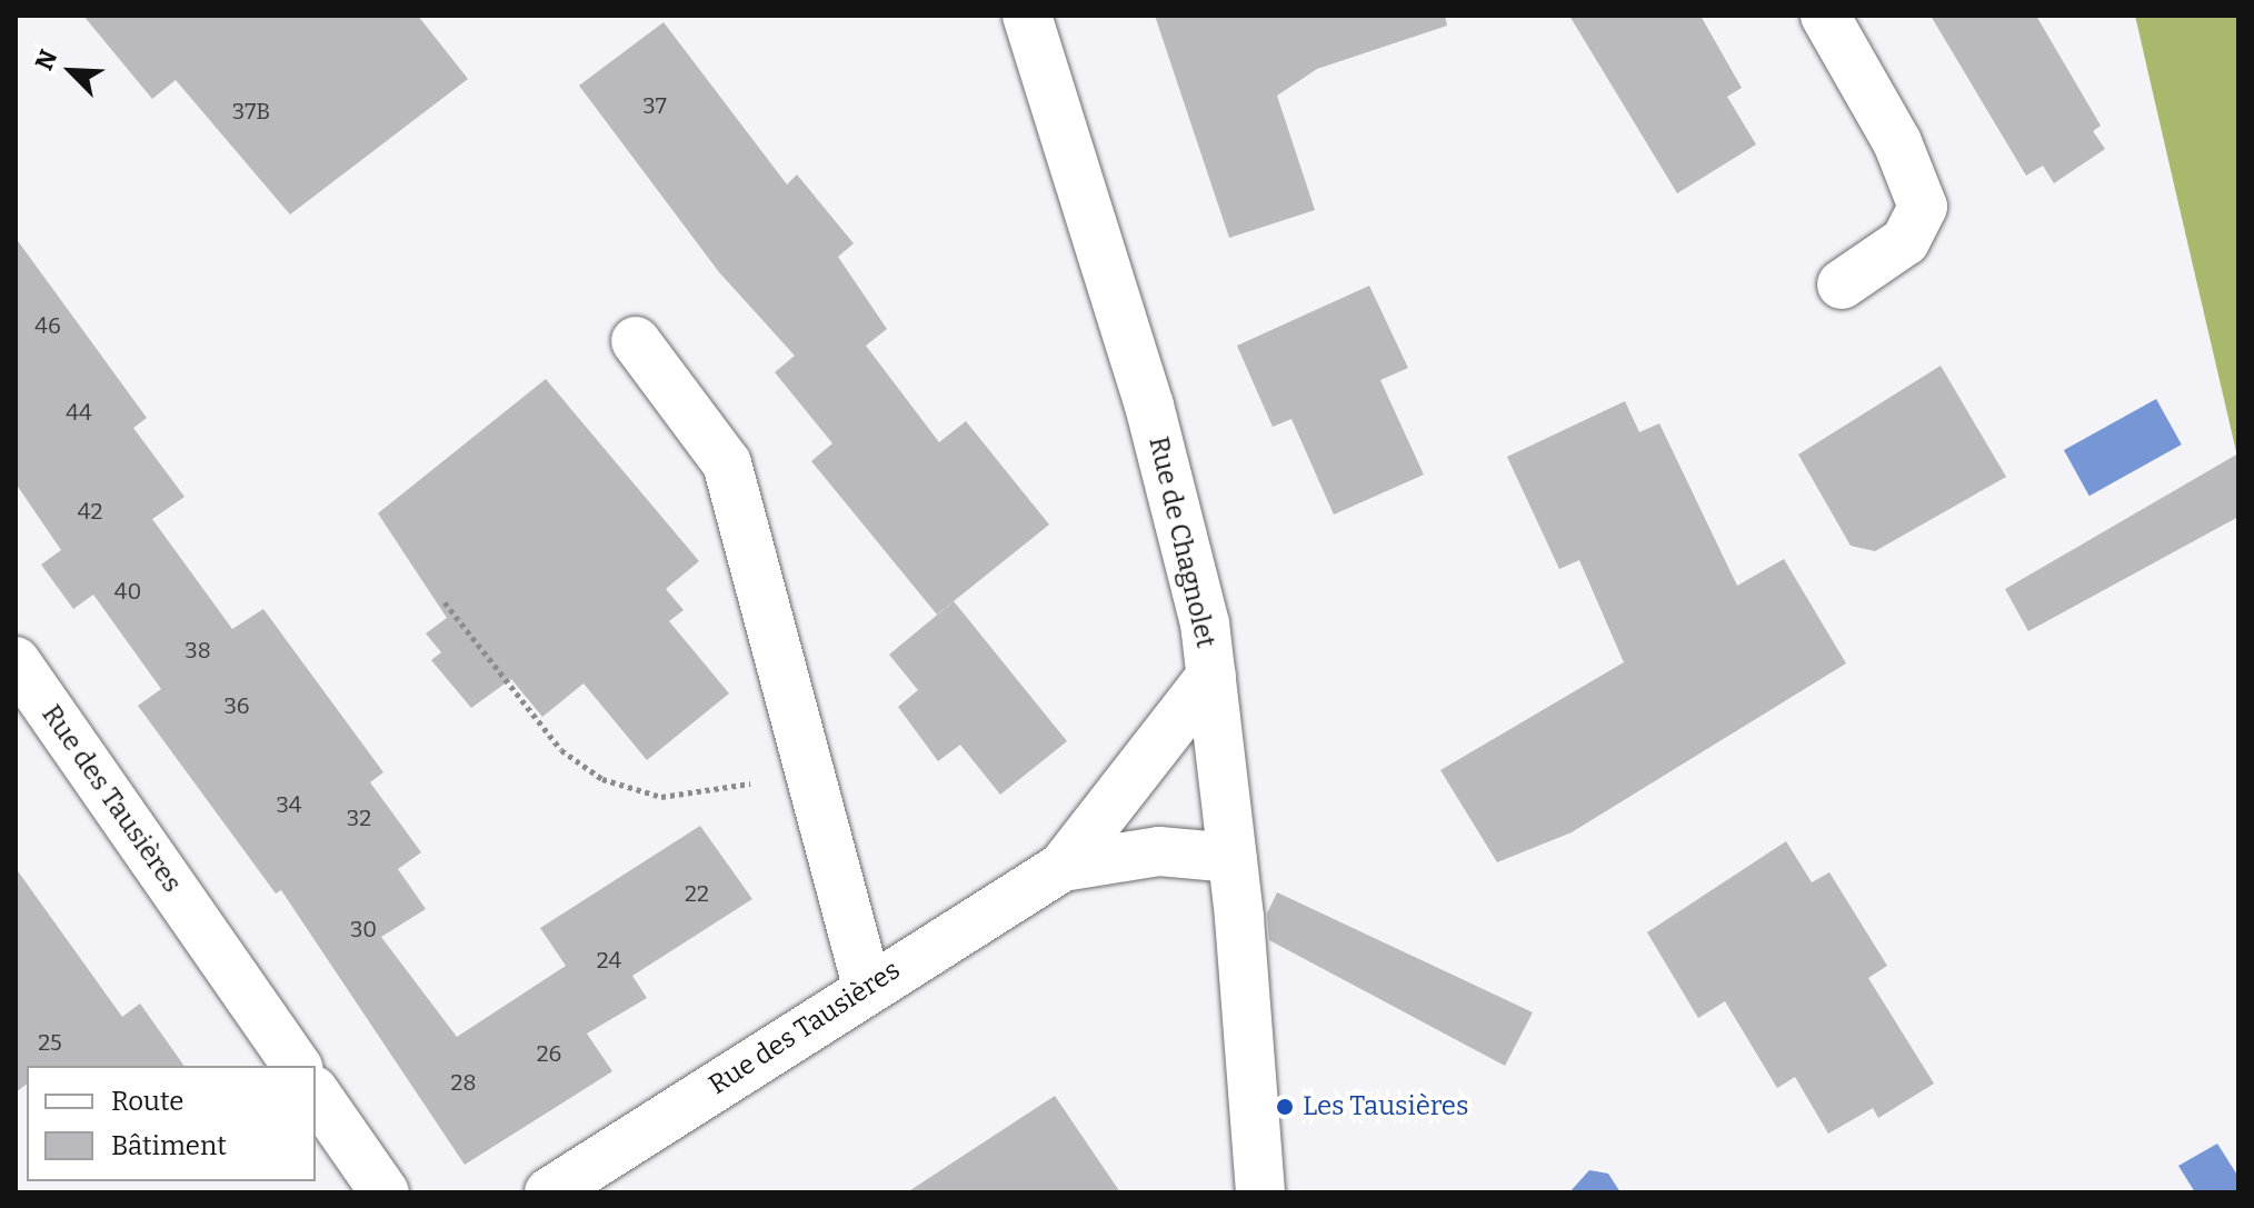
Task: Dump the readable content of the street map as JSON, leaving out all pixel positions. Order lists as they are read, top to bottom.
{
  "streets": {
    "street": ["Rue de Chagnolet", "Rue des Tausières"]
  },
  "places": ["Les Tausières"],
  "house_numbers": [
    "37",
    "37B",
    "46",
    "44",
    "42",
    "40",
    "38",
    "36",
    "34",
    "32",
    "22",
    "30",
    "24",
    "25",
    "26",
    "28"
  ],
  "legend": ["Route", "Bâtiment"],
  "north": "top left"
}
